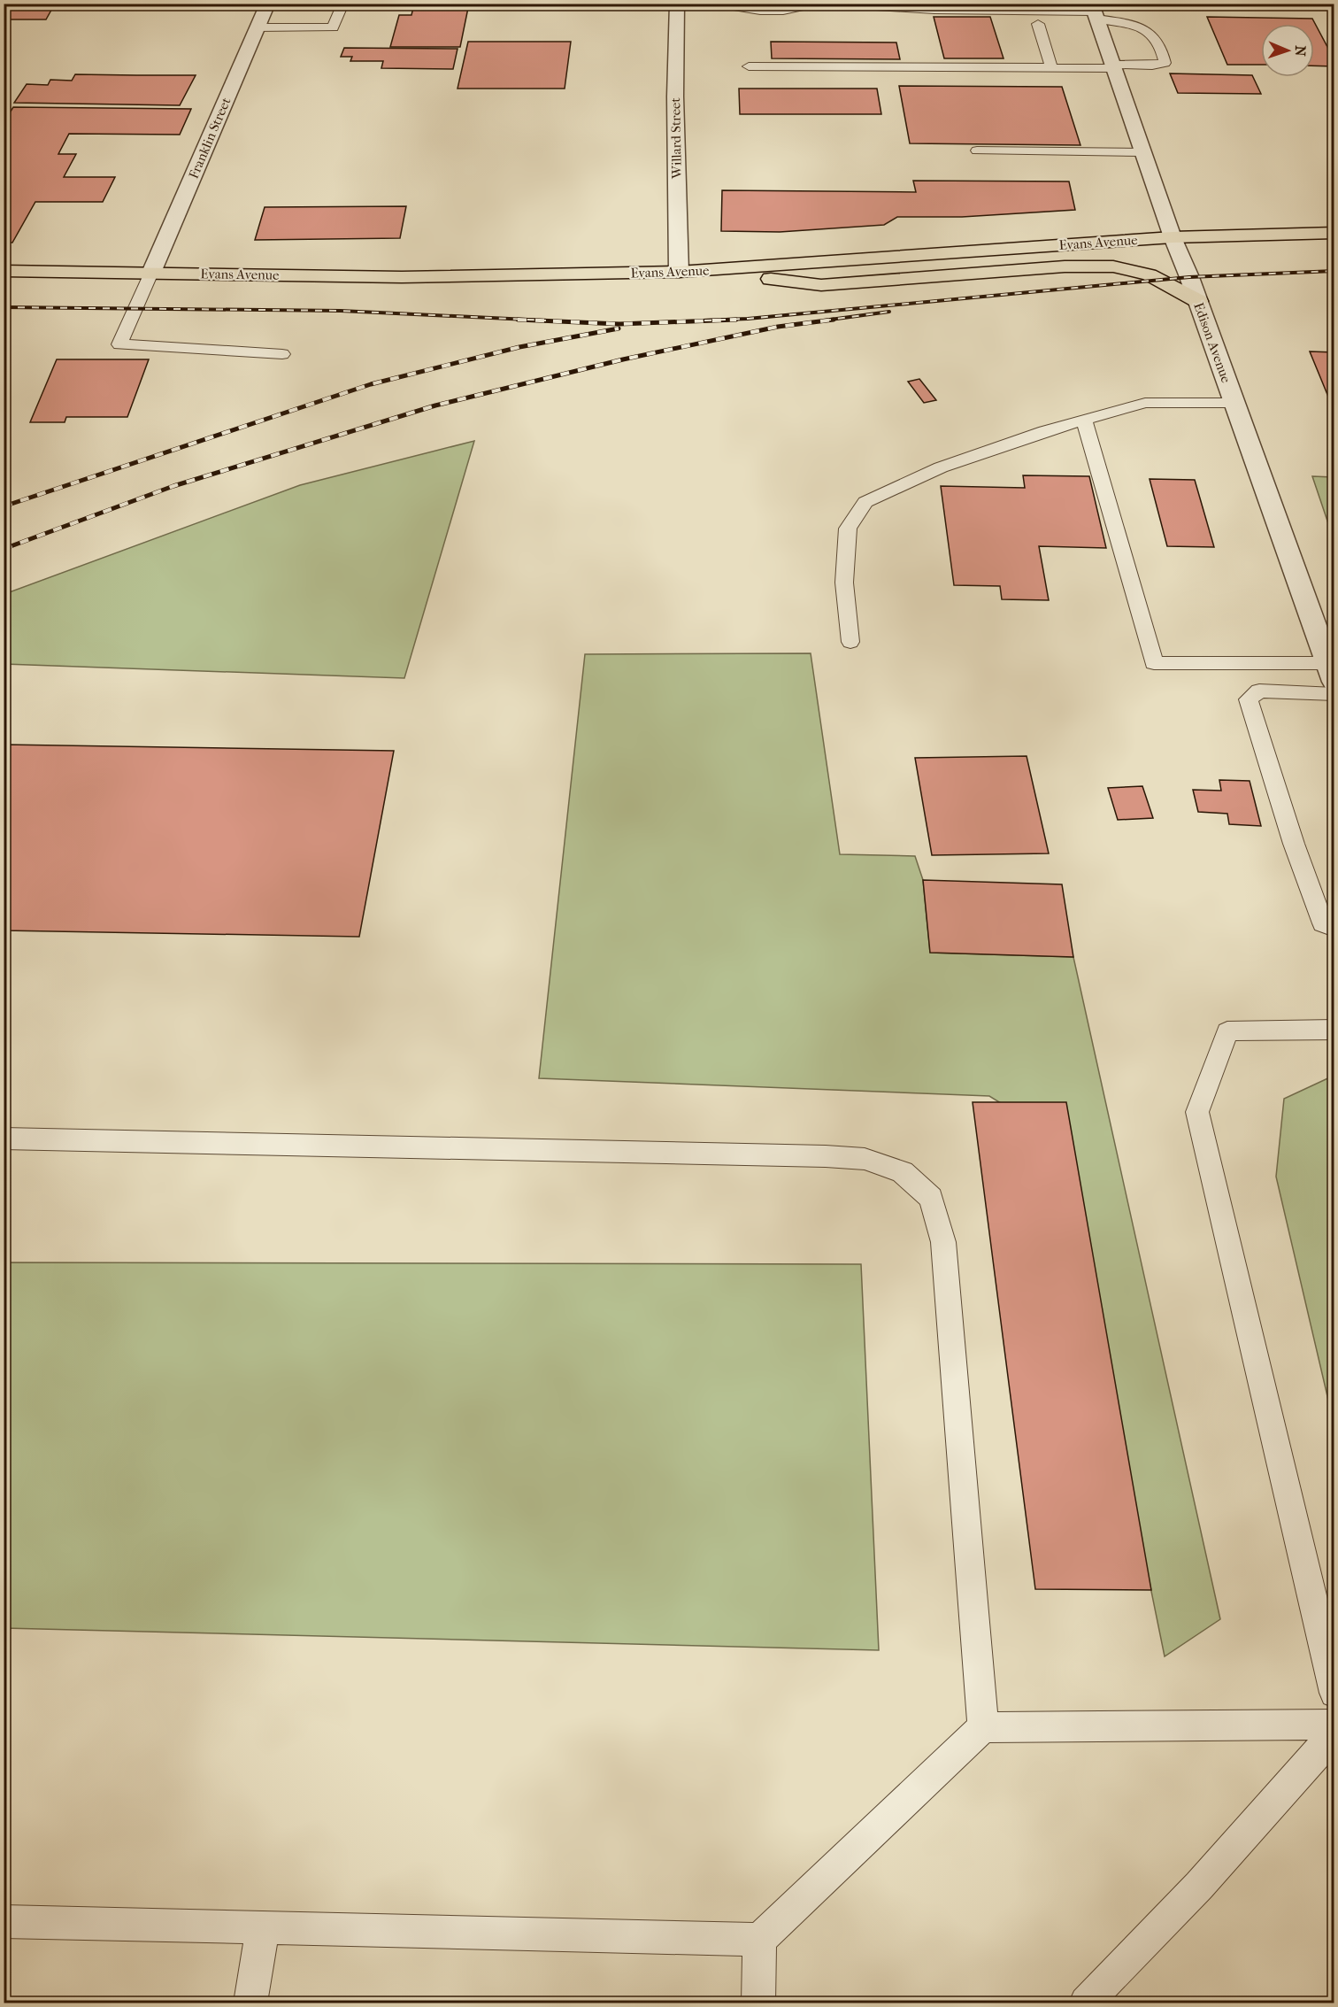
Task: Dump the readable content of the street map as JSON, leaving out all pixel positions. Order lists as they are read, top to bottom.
{
  "streets": {
    "main road": ["Evans Avenue"],
    "street": ["Franklin Street", "Willard Street", "Edison Avenue"]
  },
  "crossings": [
    ["Franklin Street", "Evans Avenue"],
    ["Willard Street", "Evans Avenue"],
    ["Evans Avenue", "Edison Avenue"]
  ],
  "north": "right"
}
